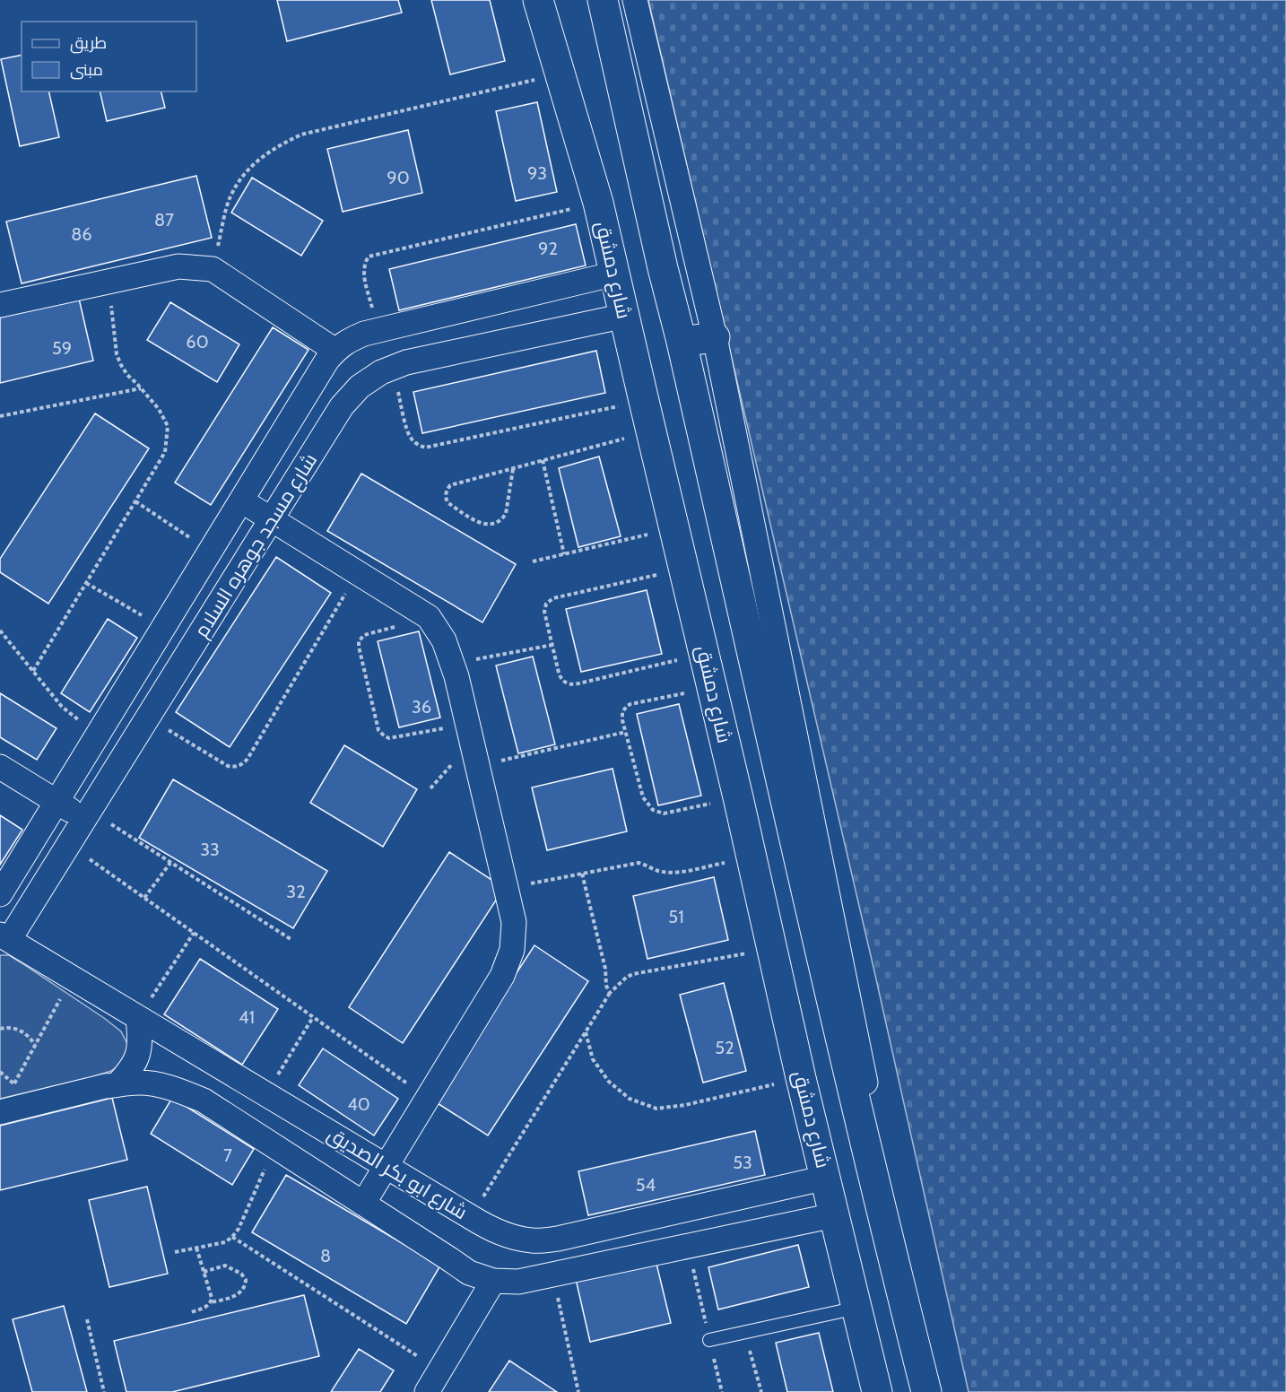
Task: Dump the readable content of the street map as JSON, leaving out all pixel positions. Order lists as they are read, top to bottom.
{
  "streets": {
    "street": ["شارع دمشق", "شارع مسجد جوهره السلام", "شارع ابو بكر الصديق"]
  },
  "crossings": [
    ["شارع دمشق", "شارع مسجد جوهره السلام"],
    ["شارع دمشق", "شارع ابو بكر الصديق"],
    ["شارع مسجد جوهره السلام", "شارع ابو بكر الصديق"]
  ],
  "house_numbers": [
    "93",
    "90",
    "87",
    "86",
    "92",
    "60",
    "59",
    "36",
    "33",
    "32",
    "51",
    "41",
    "52",
    "40",
    "7",
    "53",
    "54",
    "8"
  ],
  "legend": ["طريق", "مبنى"]
}
